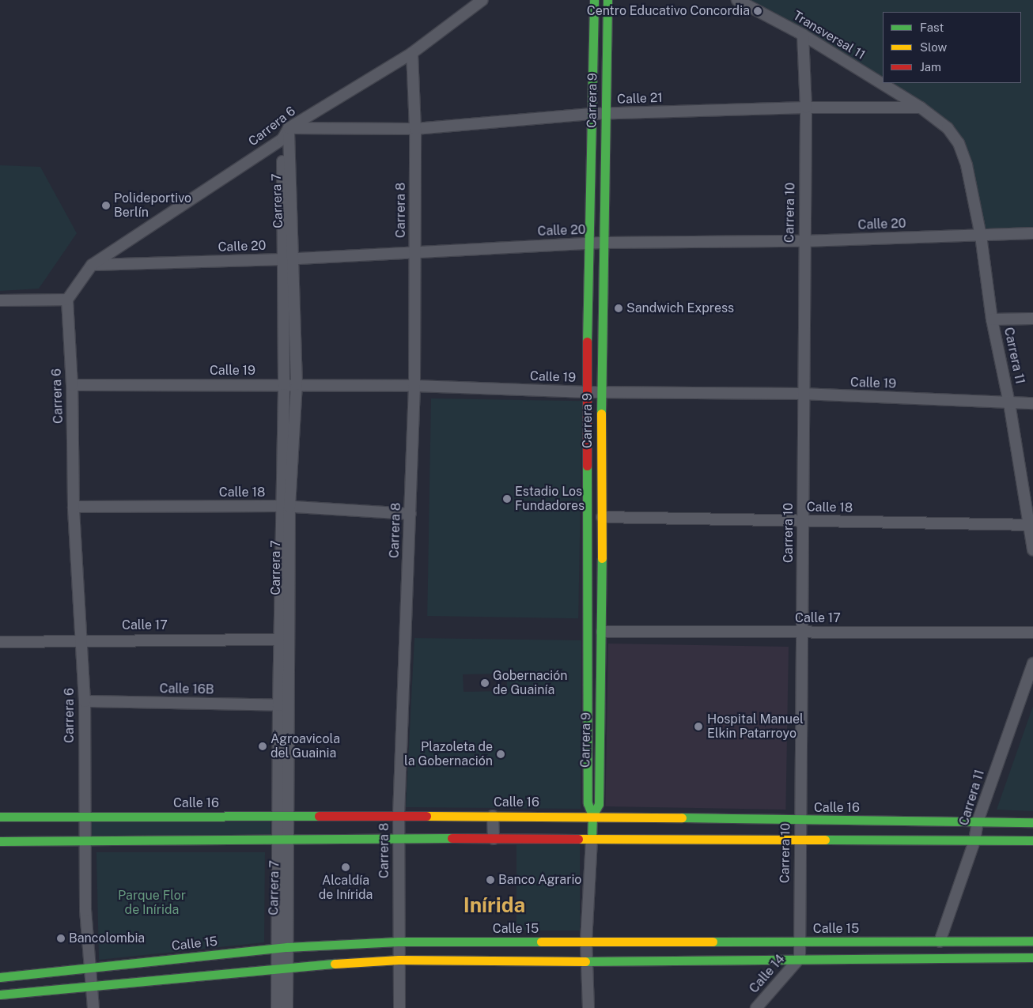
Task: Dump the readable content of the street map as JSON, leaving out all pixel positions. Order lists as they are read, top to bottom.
{
  "streets": {
    "street": [
      "Transversal 11",
      "Calle 21",
      "Carrera 9",
      "Carrera 6",
      "Carrera 7",
      "Carrera 8",
      "Carrera 10",
      "Calle 20",
      "Carrera 11",
      "Calle 19",
      "Calle 18",
      "Calle 17",
      "Calle 16B",
      "Calle 16",
      "Calle 15",
      "Calle 14"
    ]
  },
  "crossings": [
    ["Transversal 11", "Calle 21"],
    ["Transversal 11", "Carrera 10"],
    ["Transversal 11", "Calle 20"],
    ["Transversal 11", "Carrera 11"],
    ["Calle 21", "Carrera 9"],
    ["Calle 21", "Carrera 6"],
    ["Calle 21", "Carrera 7"],
    ["Calle 21", "Carrera 8"],
    ["Calle 21", "Carrera 10"],
    ["Carrera 9", "Calle 20"],
    ["Carrera 9", "Calle 19"],
    ["Carrera 9", "Calle 18"],
    ["Carrera 9", "Calle 17"],
    ["Carrera 9", "Calle 16"],
    ["Carrera 9", "Calle 15"],
    ["Carrera 6", "Carrera 7"],
    ["Carrera 6", "Carrera 8"],
    ["Carrera 6", "Calle 20"],
    ["Carrera 6", "Calle 19"],
    ["Carrera 6", "Calle 18"],
    ["Carrera 6", "Calle 17"],
    ["Carrera 6", "Calle 16B"],
    ["Carrera 6", "Calle 16"],
    ["Carrera 6", "Calle 15"],
    ["Carrera 7", "Calle 20"],
    ["Carrera 7", "Calle 19"],
    ["Carrera 7", "Calle 18"],
    ["Carrera 7", "Calle 17"],
    ["Carrera 7", "Calle 16B"],
    ["Carrera 7", "Calle 16"],
    ["Carrera 7", "Calle 15"],
    ["Carrera 8", "Calle 20"],
    ["Carrera 8", "Calle 19"],
    ["Carrera 8", "Calle 18"],
    ["Carrera 8", "Calle 16"],
    ["Carrera 8", "Calle 15"],
    ["Carrera 10", "Calle 20"],
    ["Carrera 10", "Calle 19"],
    ["Carrera 10", "Calle 18"],
    ["Carrera 10", "Calle 17"],
    ["Carrera 10", "Calle 16"],
    ["Carrera 10", "Calle 15"],
    ["Carrera 10", "Calle 14"],
    ["Calle 20", "Carrera 11"],
    ["Carrera 11", "Calle 19"],
    ["Carrera 11", "Calle 18"],
    ["Carrera 11", "Calle 16"],
    ["Carrera 11", "Calle 15"]
  ],
  "districts": ["Inírida"],
  "parks": ["Parque Flor de Inírida"],
  "places": [
    "Centro Educativo Concordia",
    "Polideportivo Berlín",
    "Sandwich Express",
    "Estadio Los Fundadores",
    "Gobernación de Guainía",
    "Hospital Manuel Elkin Patarroyo",
    "Agroavicola del Guainia",
    "Plazoleta de la Gobernación",
    "Alcaldía de Inírida",
    "Banco Agrario",
    "Bancolombia"
  ],
  "legend": ["Fast", "Slow", "Jam"]
}
